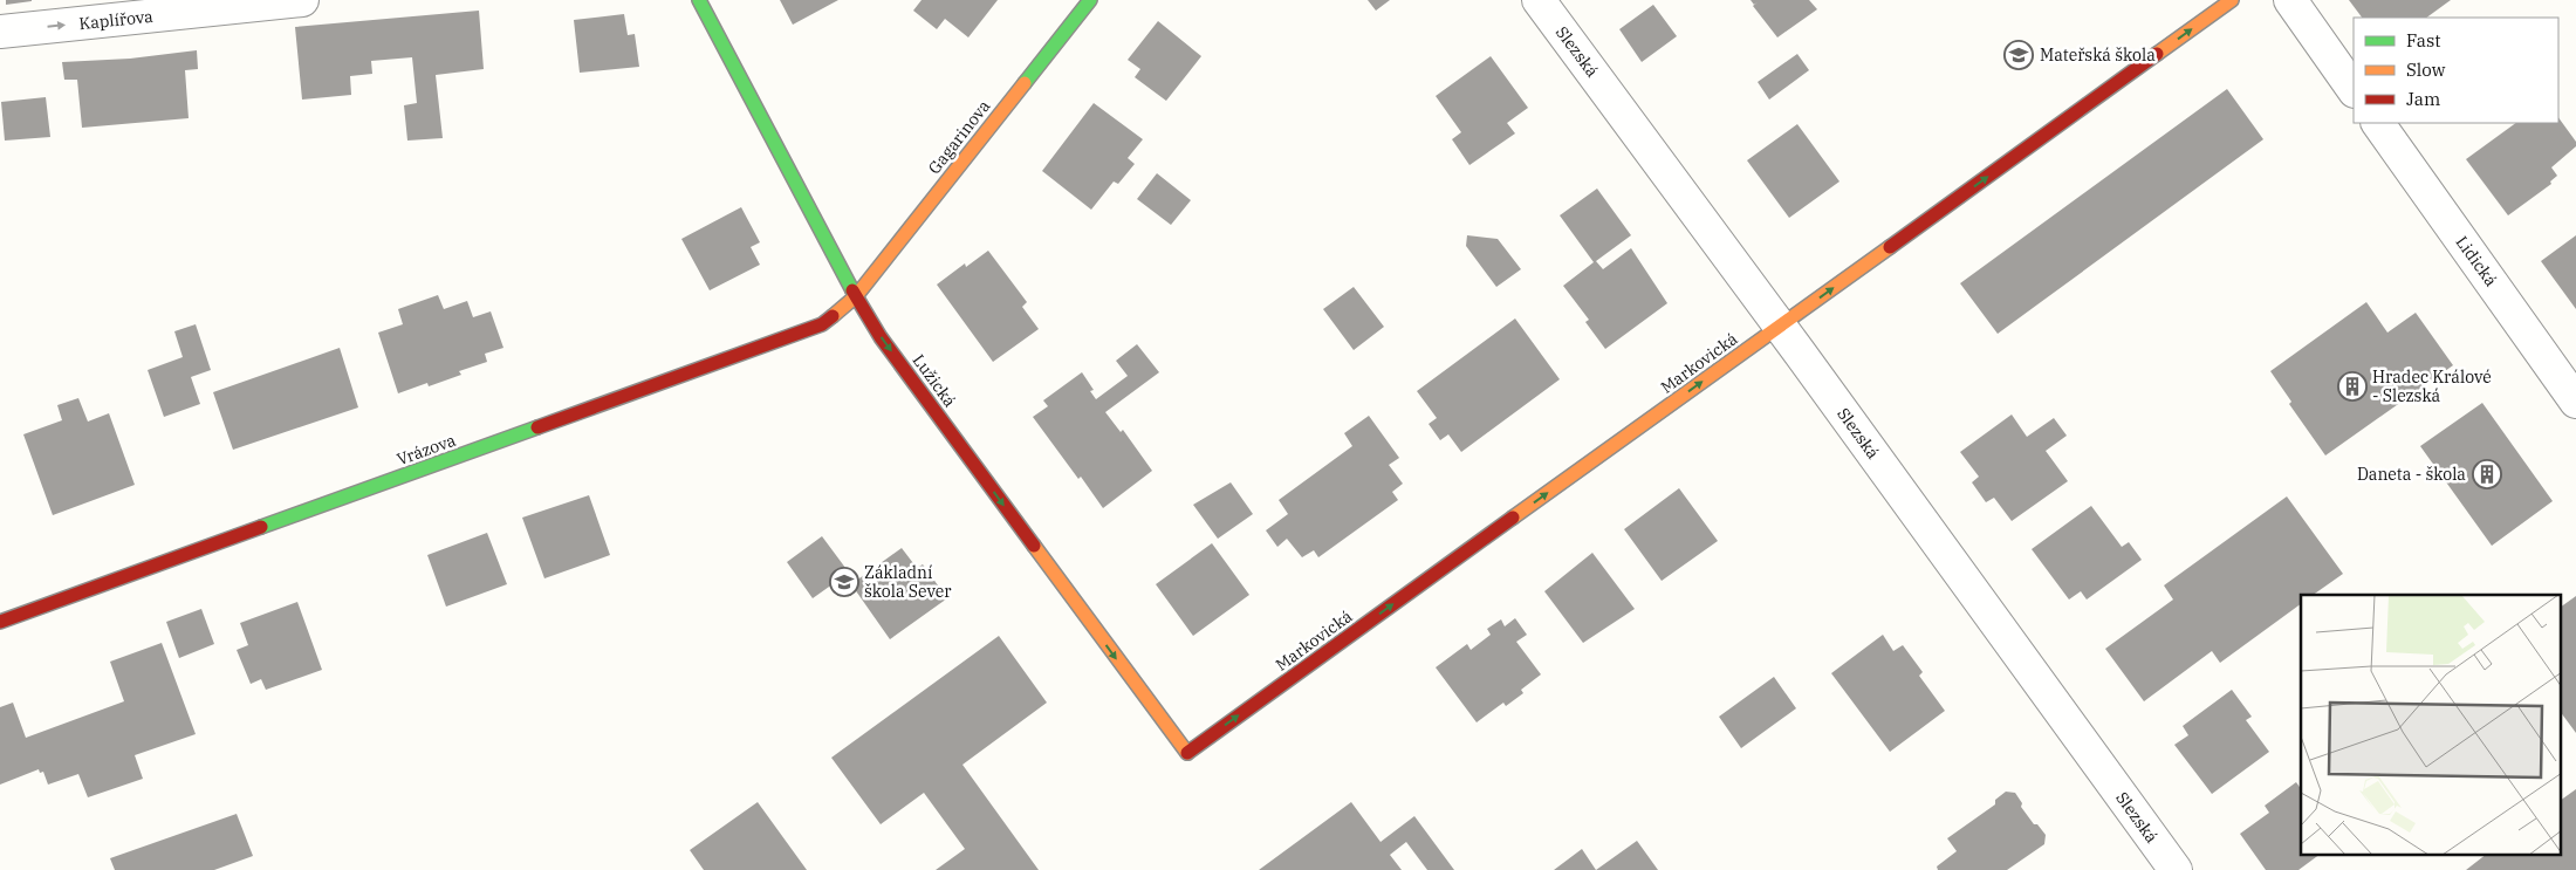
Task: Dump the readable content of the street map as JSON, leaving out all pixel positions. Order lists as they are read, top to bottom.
{
  "streets": {
    "street": [
      "Kaplířova",
      "Slezská",
      "Gagarinova",
      "Lidická",
      "Markovická",
      "Lužická",
      "Vrázova"
    ]
  },
  "crossings": [
    ["Slezská", "Markovická"],
    ["Gagarinova", "Lužická"],
    ["Gagarinova", "Vrázova"],
    ["Markovická", "Lužická"],
    ["Lužická", "Vrázova"]
  ],
  "one_way": ["Kaplířova", "Markovická", "Lužická"],
  "places": {
    "school or university": ["Mateřská škola", "Základní škola Sever"],
    "building": ["Hradec Králové - Slezská", "Daneta - škola"]
  },
  "legend": ["Fast", "Slow", "Jam"]
}
